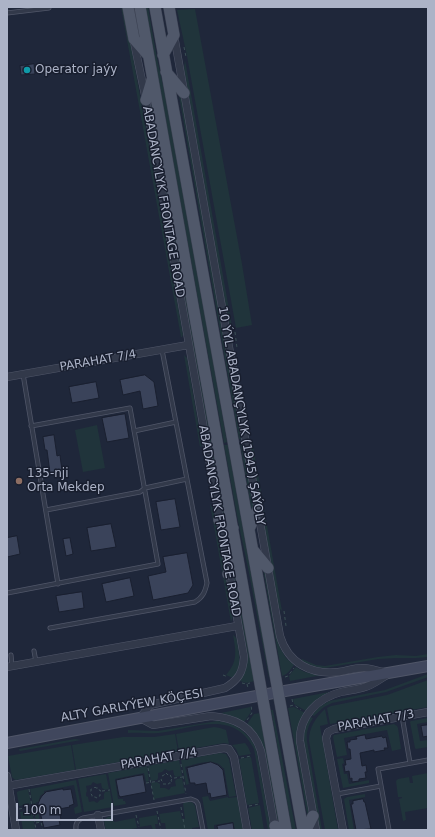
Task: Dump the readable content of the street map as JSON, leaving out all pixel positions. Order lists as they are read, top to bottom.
{
  "streets": {
    "main road": ["10 ÝYL ABADANÇYLYK (1945) ŞAÝOLY"],
    "street": [
      "ABADANCYLYK FRONTAGE ROAD",
      "PARAHAT 7/4",
      "ALTY GARLYÝEW KÖÇESI",
      "PARAHAT 7/3"
    ]
  },
  "crossings": [
    ["ABADANCYLYK FRONTAGE ROAD", "PARAHAT 7/4"],
    ["ABADANCYLYK FRONTAGE ROAD", "ALTY GARLYÝEW KÖÇESI"],
    ["10 ÝYL ABADANÇYLYK (1945) ŞAÝOLY", "ALTY GARLYÝEW KÖÇESI"]
  ],
  "places": ["Operator jaýy", "135-nji Orta Mekdep"],
  "scale_bar": "100 m"
}
